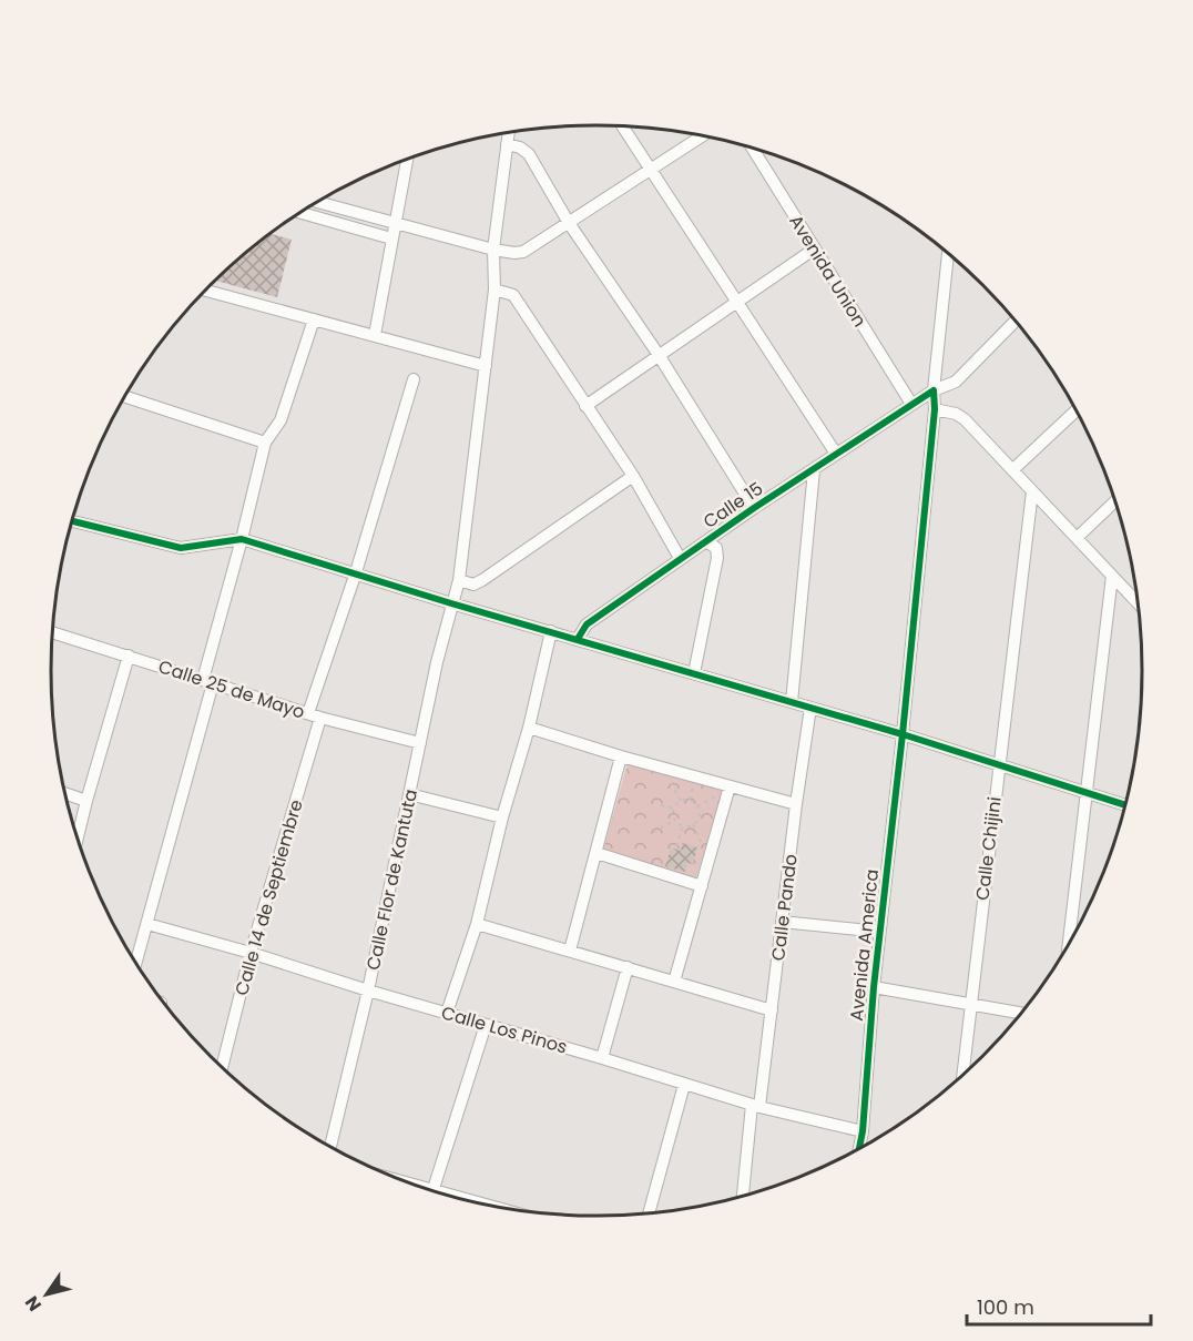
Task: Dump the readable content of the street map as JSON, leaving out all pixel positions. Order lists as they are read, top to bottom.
{
  "streets": {
    "street": [
      "Avenida Union",
      "Calle 15",
      "Calle 25 de Mayo",
      "Calle Chijini",
      "Calle Flor de Kantuta",
      "Calle 14 de Septiembre",
      "Calle Pando",
      "Avenida America",
      "Calle Los Pinos"
    ]
  },
  "crossings": [
    ["Avenida Union", "Calle 15"],
    ["Calle 15", "Avenida America"],
    ["Calle 25 de Mayo", "Calle Flor de Kantuta"],
    ["Calle 25 de Mayo", "Calle 14 de Septiembre"],
    ["Calle Flor de Kantuta", "Calle Los Pinos"],
    ["Calle 14 de Septiembre", "Calle Los Pinos"],
    ["Calle Pando", "Calle Los Pinos"],
    ["Avenida America", "Calle Los Pinos"]
  ],
  "scale_bar": "100 m",
  "north": "bottom left"
}
